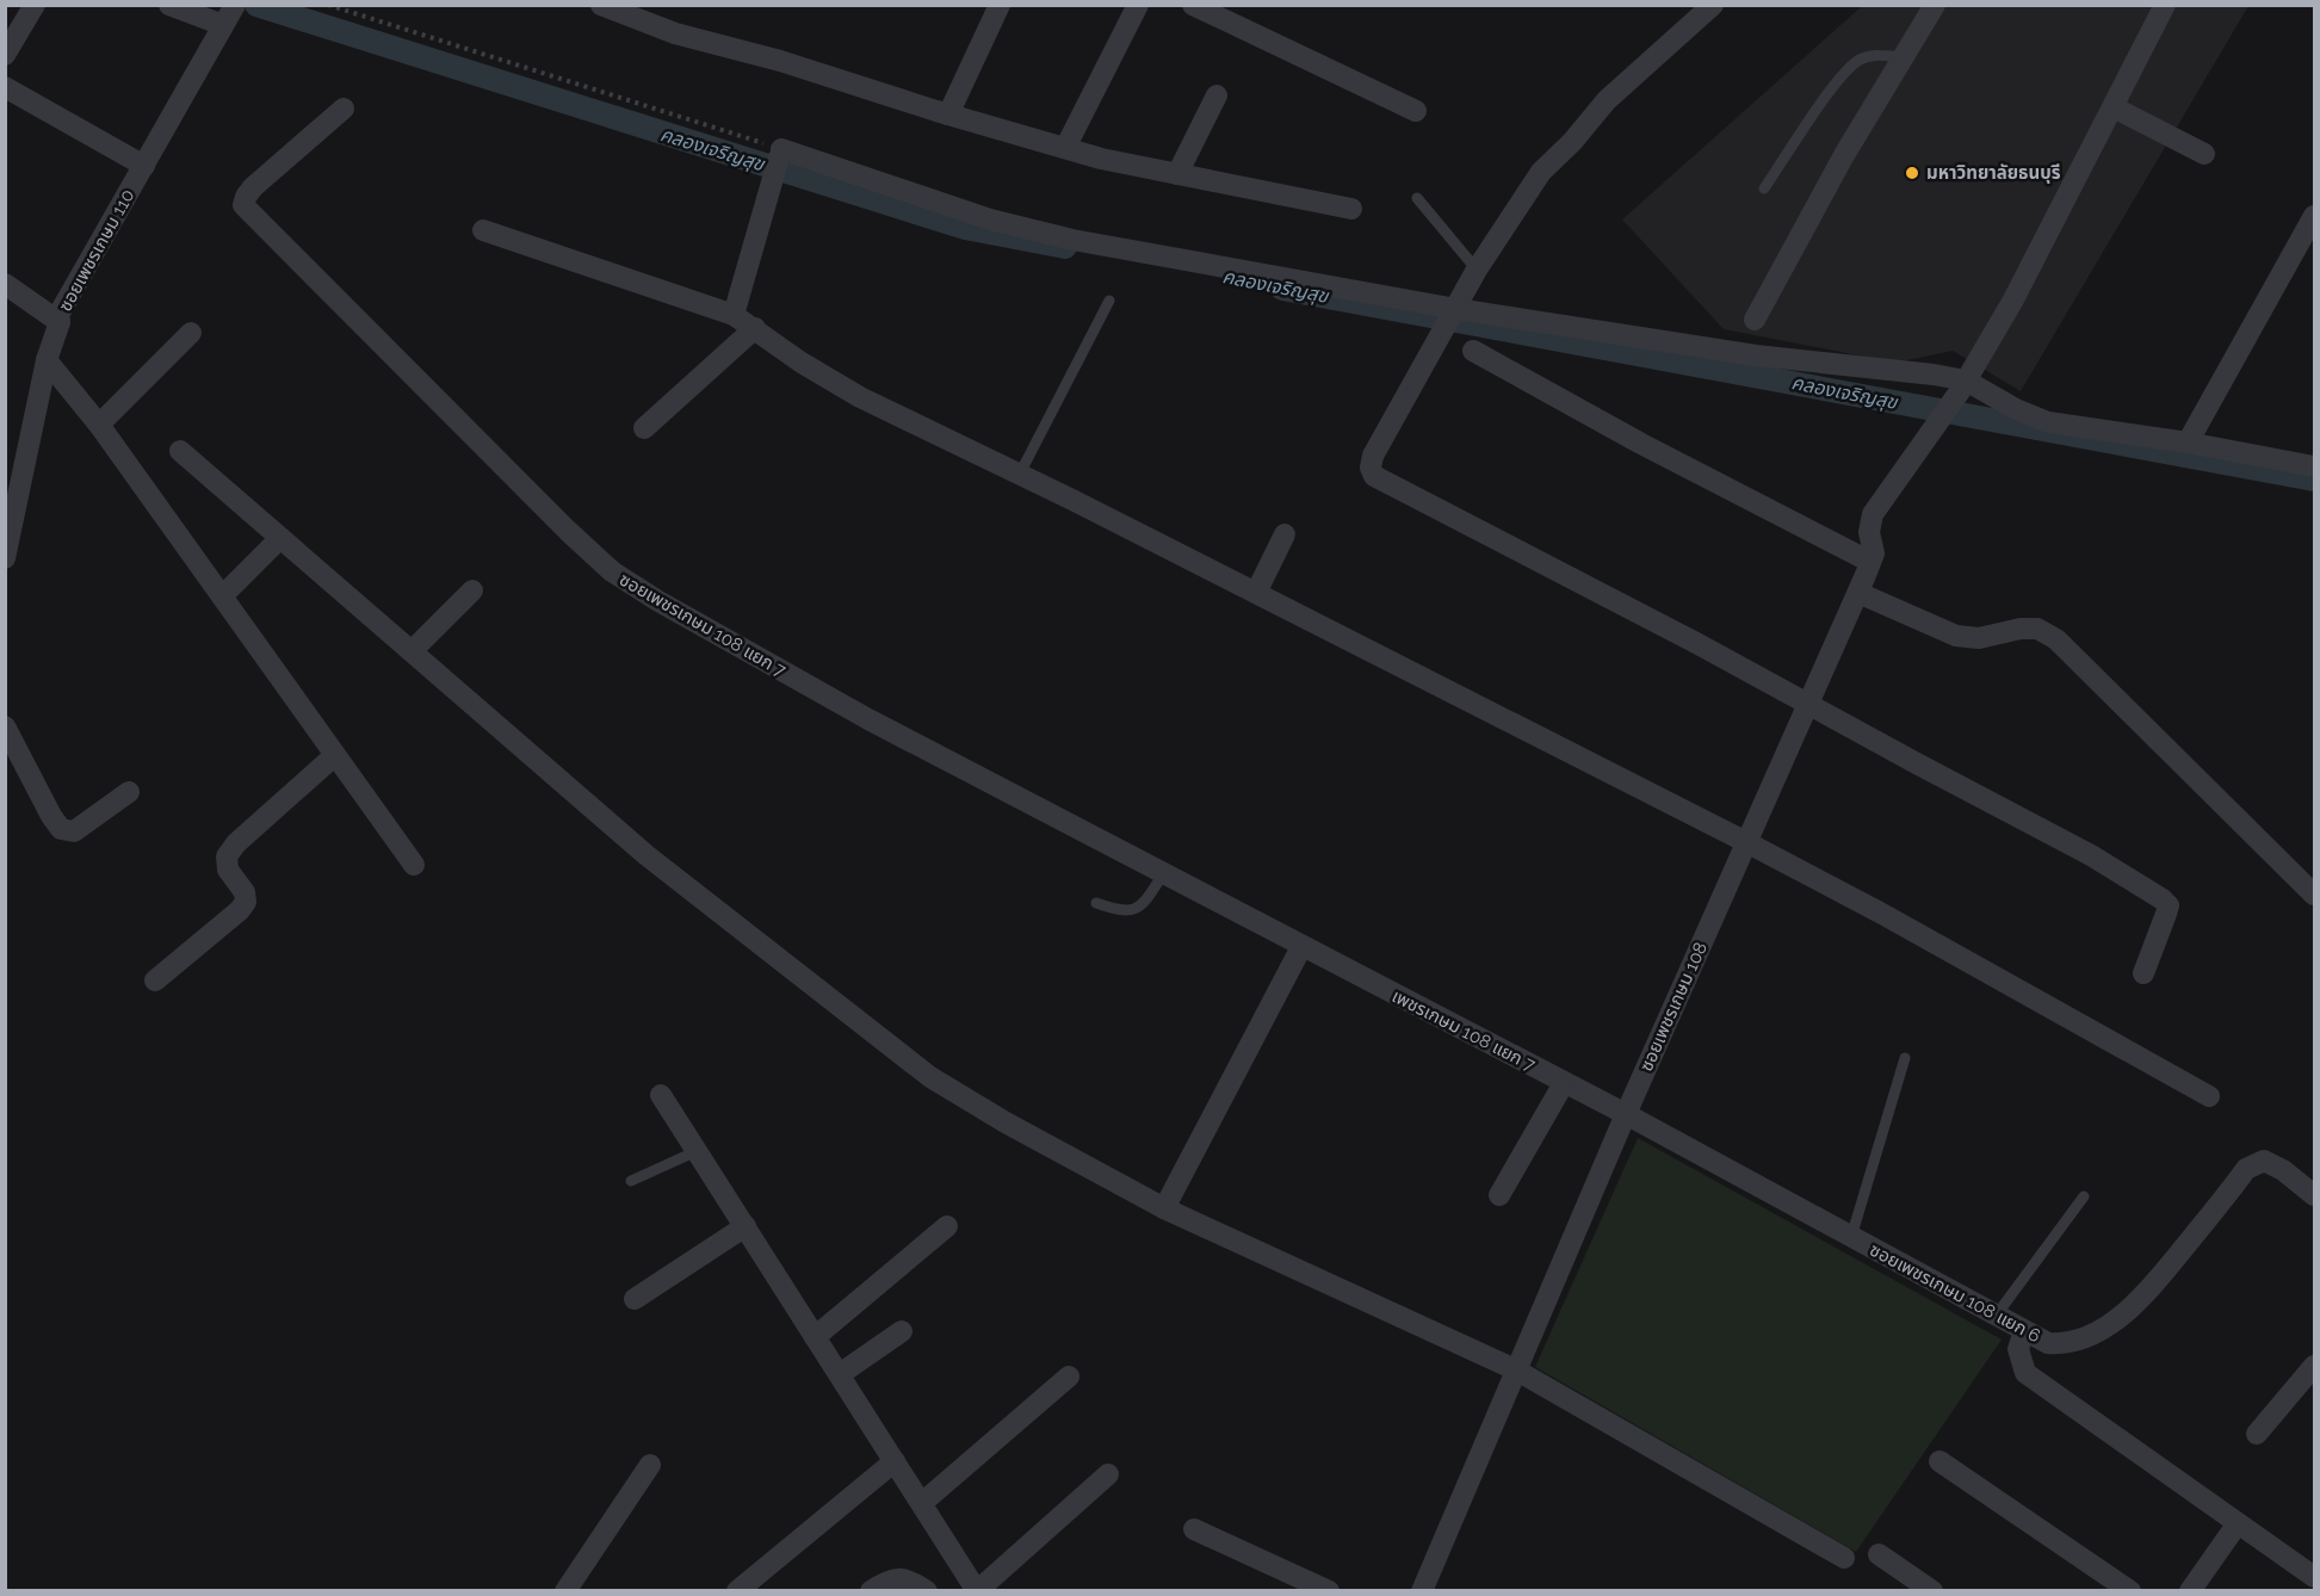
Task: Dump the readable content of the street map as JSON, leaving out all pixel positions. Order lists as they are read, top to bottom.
{
  "streets": {
    "street": [
      "ซอยเพชรเกษม 110",
      "ซอยเพชรเกษม 108 แยก 7",
      "ซอยเพชรเกษม 108",
      "เพชรเกษม 108 แยก 7",
      "ซอยเพชรเกษม 108 แยก 6"
    ]
  },
  "crossings": [
    ["ซอยเพชรเกษม 108 แยก 7", "เพชรเกษม 108 แยก 7"],
    ["ซอยเพชรเกษม 108", "เพชรเกษม 108 แยก 7"],
    ["ซอยเพชรเกษม 108", "ซอยเพชรเกษม 108 แยก 6"],
    ["เพชรเกษม 108 แยก 7", "ซอยเพชรเกษม 108 แยก 6"]
  ],
  "water": ["คลองเจริญสุข"],
  "places": ["มหาวิทยาลัยธนบุรี"]
}
